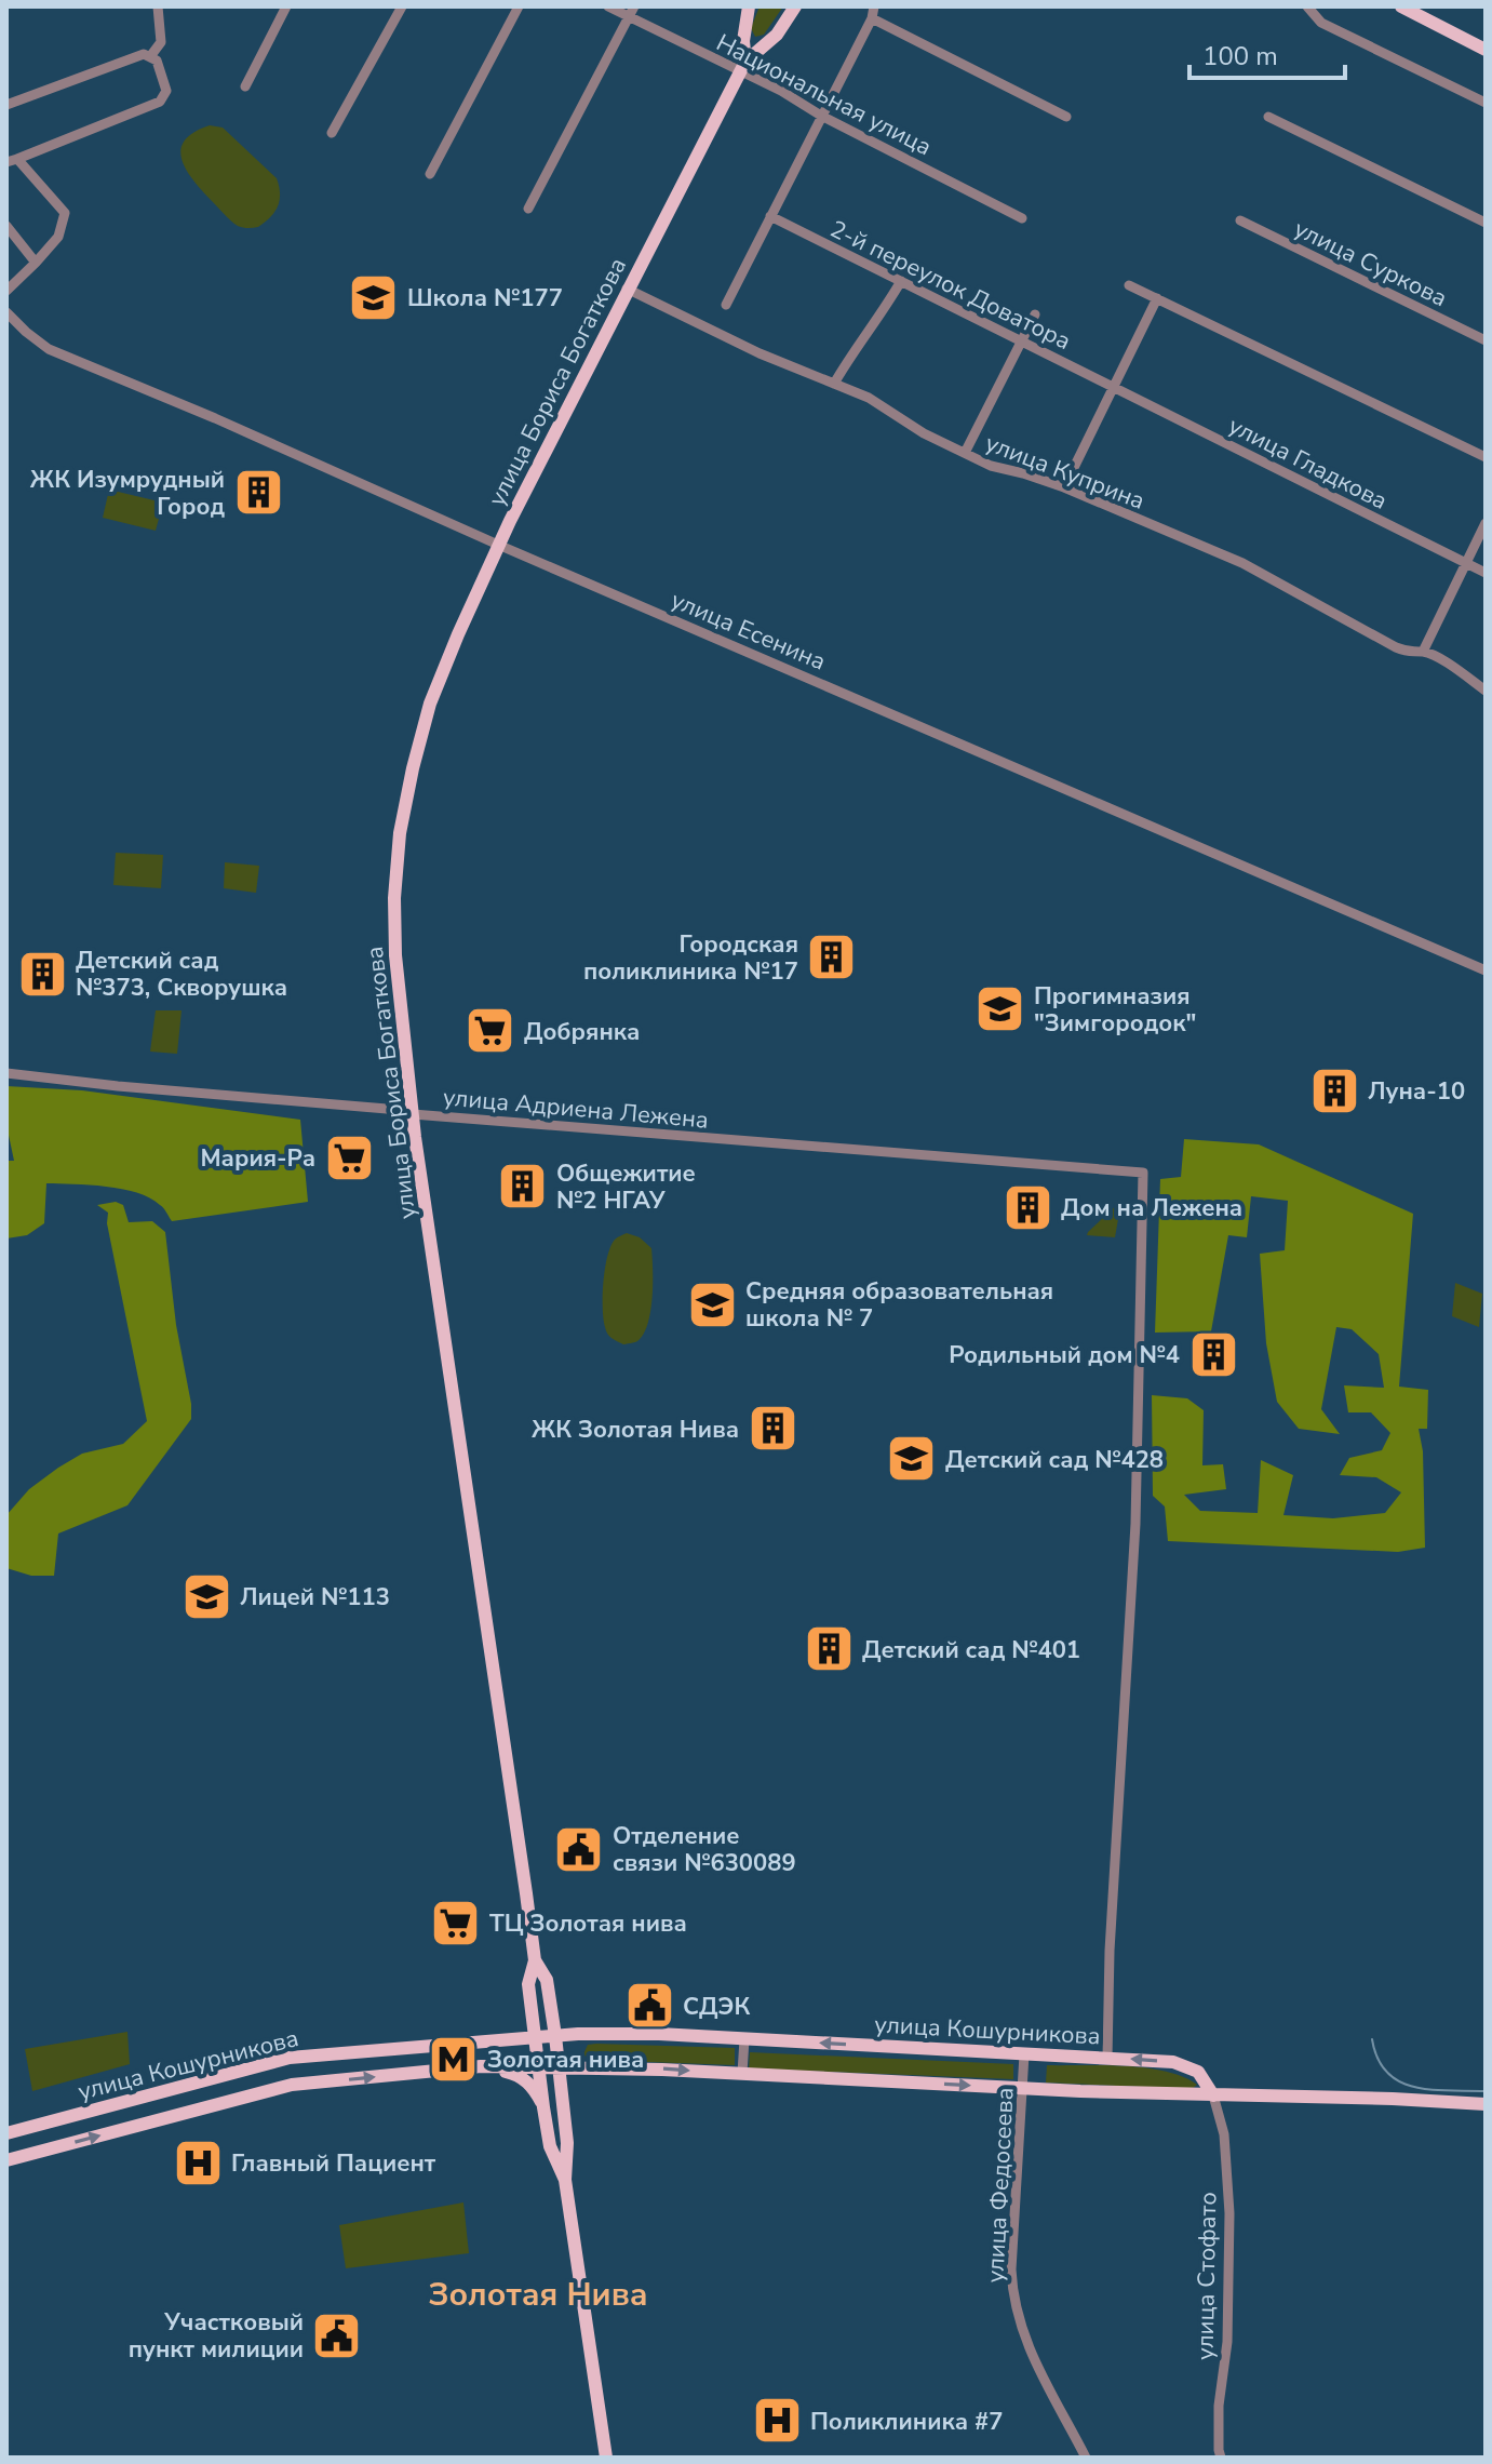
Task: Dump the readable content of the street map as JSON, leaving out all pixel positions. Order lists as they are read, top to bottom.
{
  "streets": {
    "main road": ["улица Бориса Богаткова", "улица Кошурникова"],
    "street": [
      "Национальная улица",
      "улица Суркова",
      "2-й переулок Доватора",
      "улица Гладкова",
      "улица Куприна",
      "улица Есенина",
      "улица Адриена Лежена",
      "улица Федосеева",
      "улица Стофато"
    ]
  },
  "crossings": [
    ["Национальная улица", "улица Бориса Богаткова"],
    ["2-й переулок Доватора", "улица Гладкова"],
    ["улица Бориса Богаткова", "улица Куприна"],
    ["улица Бориса Богаткова", "улица Есенина"],
    ["улица Бориса Богаткова", "улица Адриена Лежена"],
    ["улица Бориса Богаткова", "улица Кошурникова"],
    ["улица Адриена Лежена", "улица Кошурникова"],
    ["улица Кошурникова", "улица Федосеева"],
    ["улица Кошурникова", "улица Стофато"]
  ],
  "districts": ["Золотая Нива"],
  "places": {
    "school or university": [
      "Школа №177",
      "Прогимназия \"Зимгородок\"",
      "Средняя образовательная школа № 7",
      "Детский сад №428",
      "Лицей №113"
    ],
    "building": [
      "ЖК Изумрудный Город",
      "Городская поликлиника №17",
      "Детский сад №373, Скворушка",
      "Луна-10",
      "Общежитие №2 НГАУ",
      "Дом на Лежена",
      "Родильный дом №4",
      "ЖК Золотая Нива",
      "Детский сад №401"
    ],
    "supermarket": ["Добрянка", "Мария-Ра", "ТЦ Золотая нива"],
    "public building": ["Отделение связи №630089", "СДЭК", "Участковый пункт милиции"],
    "metro station": ["Золотая нива"],
    "hospital": ["Главный Пациент", "Поликлиника #7"]
  },
  "scale_bar": "100 m"
}
